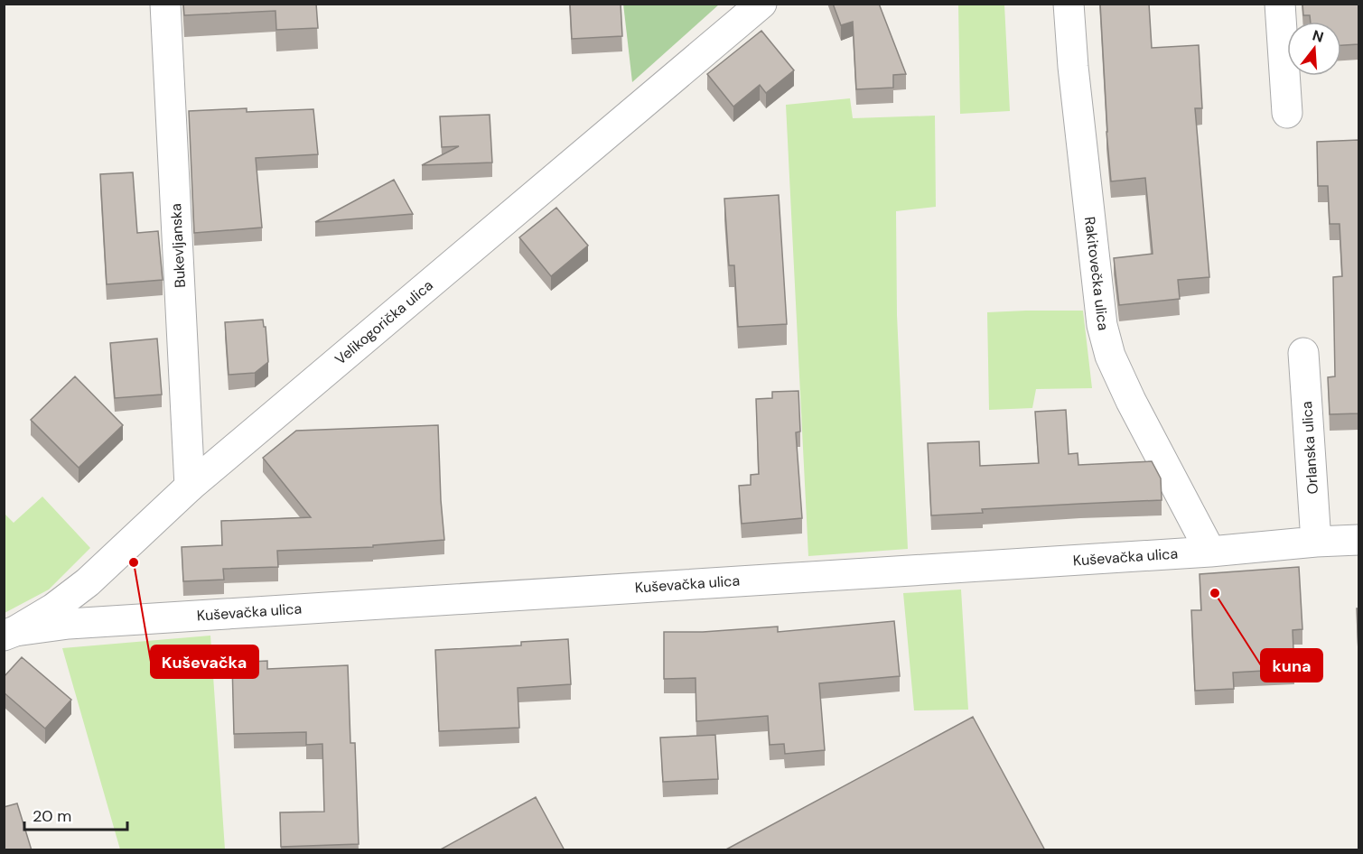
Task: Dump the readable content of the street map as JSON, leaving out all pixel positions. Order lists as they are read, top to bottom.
{
  "streets": {
    "street": [
      "Bukevljanska",
      "Rakitovečka ulica",
      "Velikogorička ulica",
      "Orlanska ulica",
      "Kuševačka ulica"
    ]
  },
  "crossings": [
    ["Bukevljanska", "Velikogorička ulica"],
    ["Rakitovečka ulica", "Kuševačka ulica"],
    ["Velikogorička ulica", "Kuševačka ulica"],
    ["Orlanska ulica", "Kuševačka ulica"]
  ],
  "places": ["Kuševačka", "kuna"],
  "scale_bar": "20 m",
  "north": "top"
}
